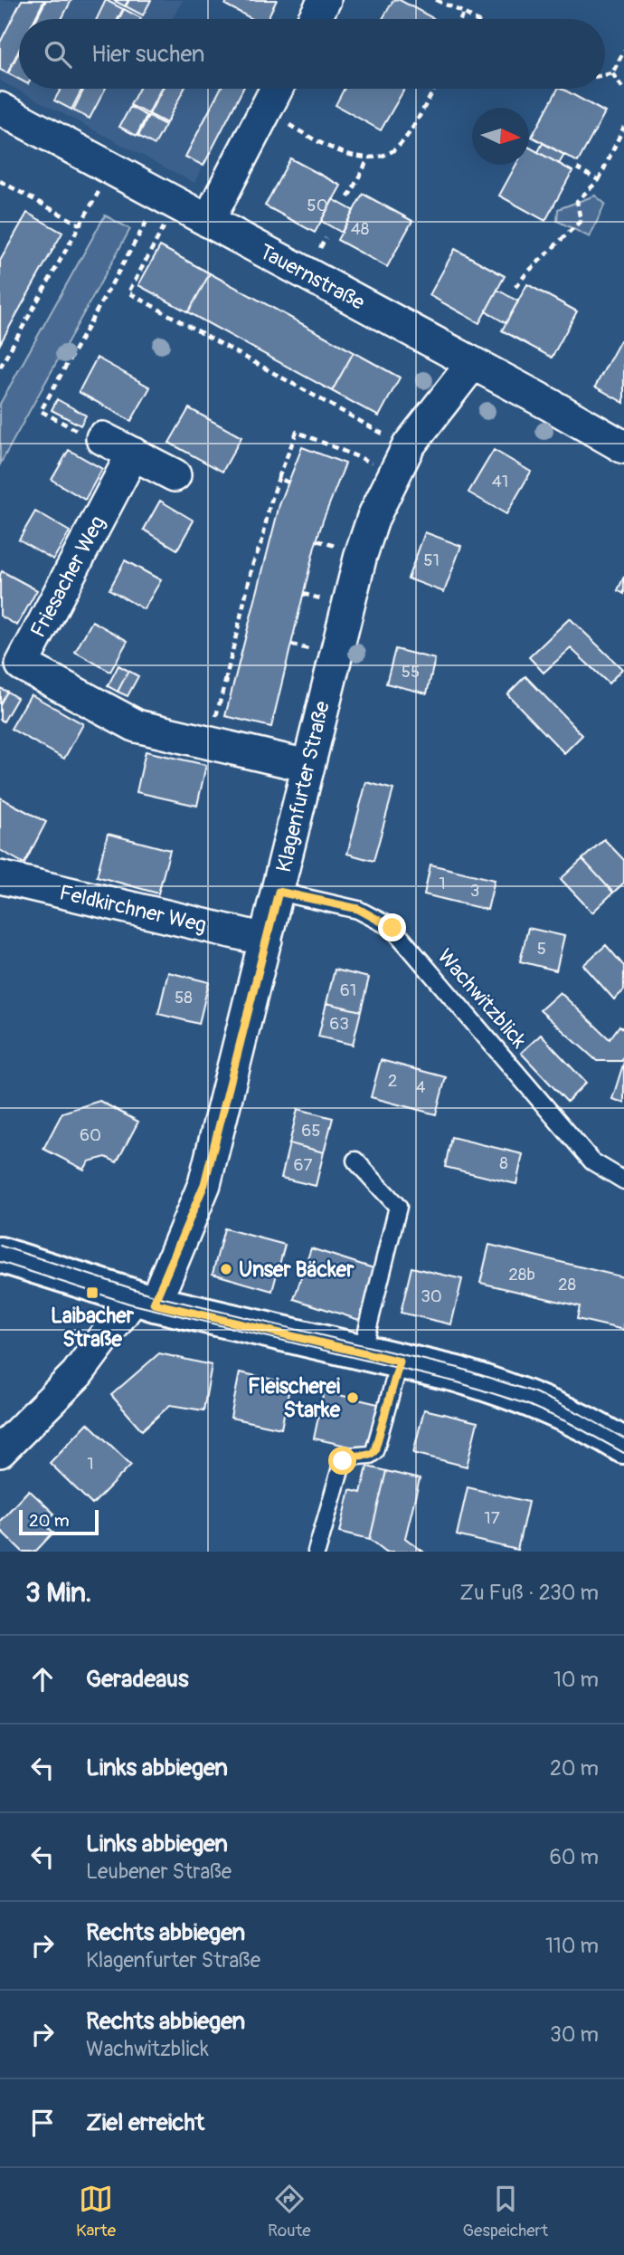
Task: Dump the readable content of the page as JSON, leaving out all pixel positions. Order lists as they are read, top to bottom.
{
  "streets": {
    "street": [
      "Tauernstraße",
      "Friesacher Weg",
      "Klagenfurter Straße",
      "Feldkirchner Weg"
    ],
    "lane": ["Wachwitzblick"]
  },
  "crossings": [
    ["Tauernstraße", "Klagenfurter Straße"],
    ["Friesacher Weg", "Klagenfurter Straße"],
    ["Klagenfurter Straße", "Feldkirchner Weg"],
    ["Klagenfurter Straße", "Wachwitzblick"]
  ],
  "places": {
    "other": ["Unser Bäcker", "Fleischerei Starke"],
    "transit": ["Laibacher Straße"]
  },
  "house_numbers": [
    "50",
    "48",
    "41",
    "51",
    "55",
    "1",
    "3",
    "5",
    "61",
    "58",
    "63",
    "2",
    "4",
    "65",
    "60",
    "8",
    "67",
    "28b",
    "28",
    "30",
    "1",
    "17"
  ],
  "scale_bar": "20 m",
  "north": "right",
  "page": {
    "search": "Hier suchen",
    "scale": "20 m",
    "heading": ["3 Min.", "Zu Fuß · 230 m"],
    "list": [
      ["Geradeaus", "10 m"],
      ["Links abbiegen", "20 m"],
      ["Links abbiegen", "Leubener Straße", "60 m"],
      ["Rechts abbiegen", "Klagenfurter Straße", "110 m"],
      ["Rechts abbiegen", "Wachwitzblick", "30 m"],
      "Ziel erreicht"
    ],
    "nav": ["Karte", "Route", "Gespeichert"]
  }
}
